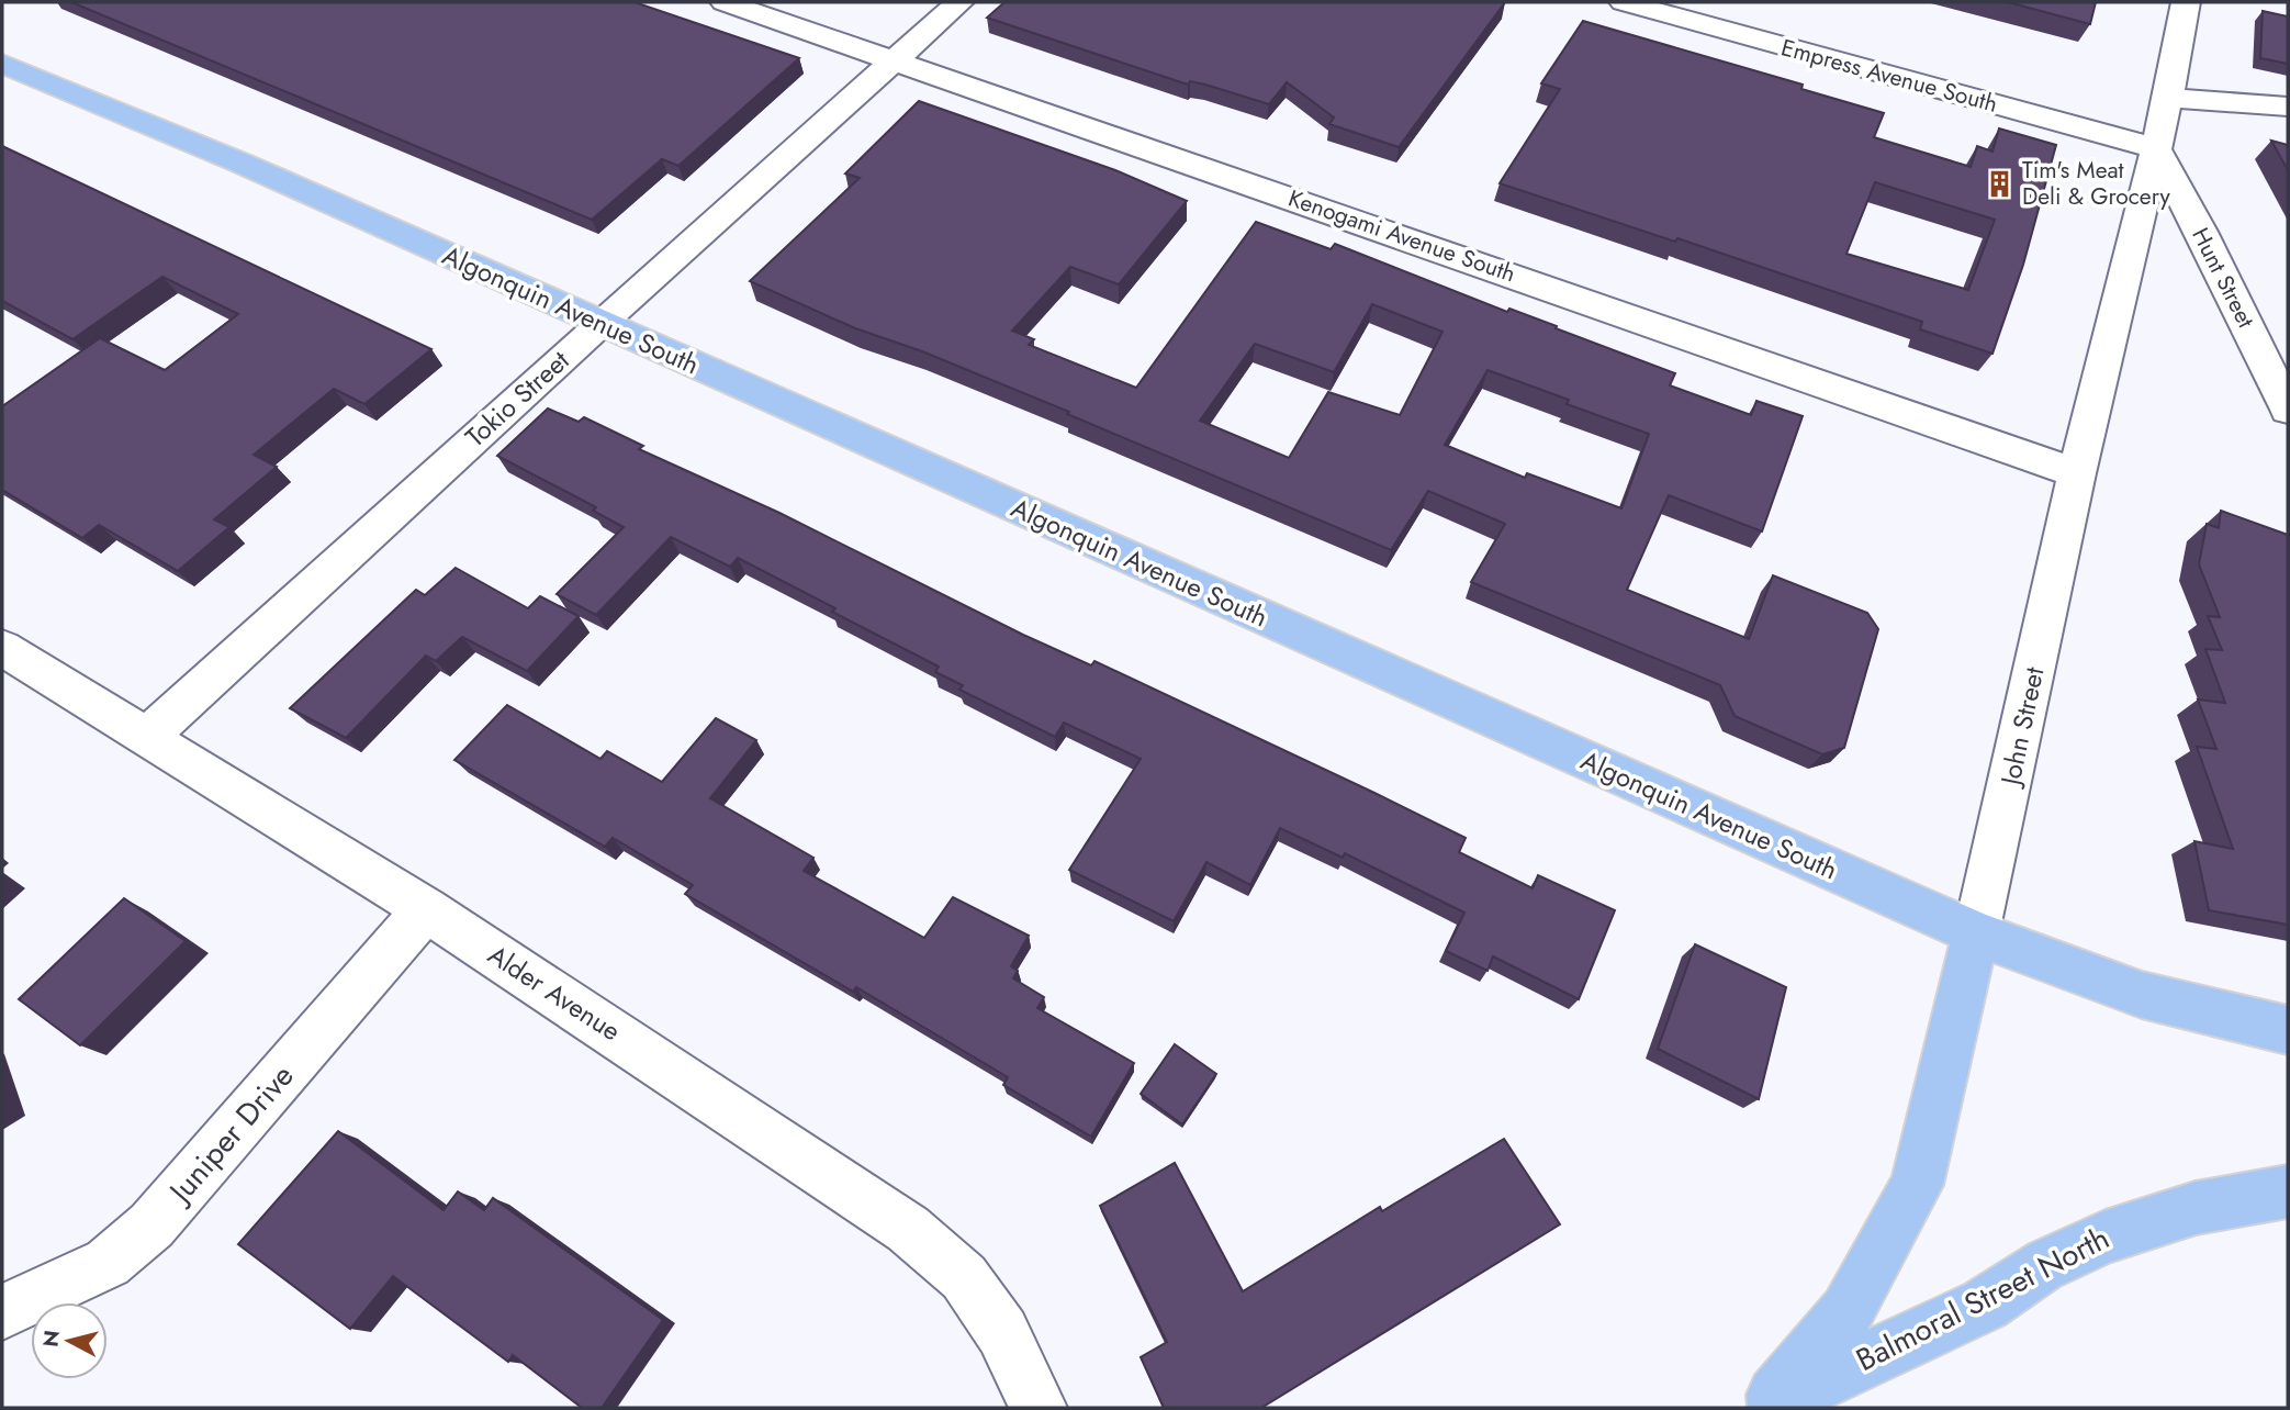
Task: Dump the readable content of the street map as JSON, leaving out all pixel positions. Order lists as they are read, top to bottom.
{
  "streets": {
    "main road": ["Algonquin Avenue South", "John Street", "Balmoral Street North"],
    "street": [
      "Empress Avenue South",
      "Kenogami Avenue South",
      "Hunt Street",
      "Tokio Street",
      "Alder Avenue",
      "Juniper Drive"
    ]
  },
  "crossings": [
    ["Empress Avenue South", "Hunt Street"],
    ["Empress Avenue South", "John Street"],
    ["Kenogami Avenue South", "Tokio Street"],
    ["Kenogami Avenue South", "John Street"],
    ["Hunt Street", "John Street"],
    ["Algonquin Avenue South", "Tokio Street"],
    ["Algonquin Avenue South", "John Street"],
    ["Tokio Street", "Alder Avenue"],
    ["John Street", "Balmoral Street North"],
    ["Alder Avenue", "Juniper Drive"]
  ],
  "places": {
    "building": ["Tim's Meat Deli & Grocery"]
  },
  "north": "left"
}
